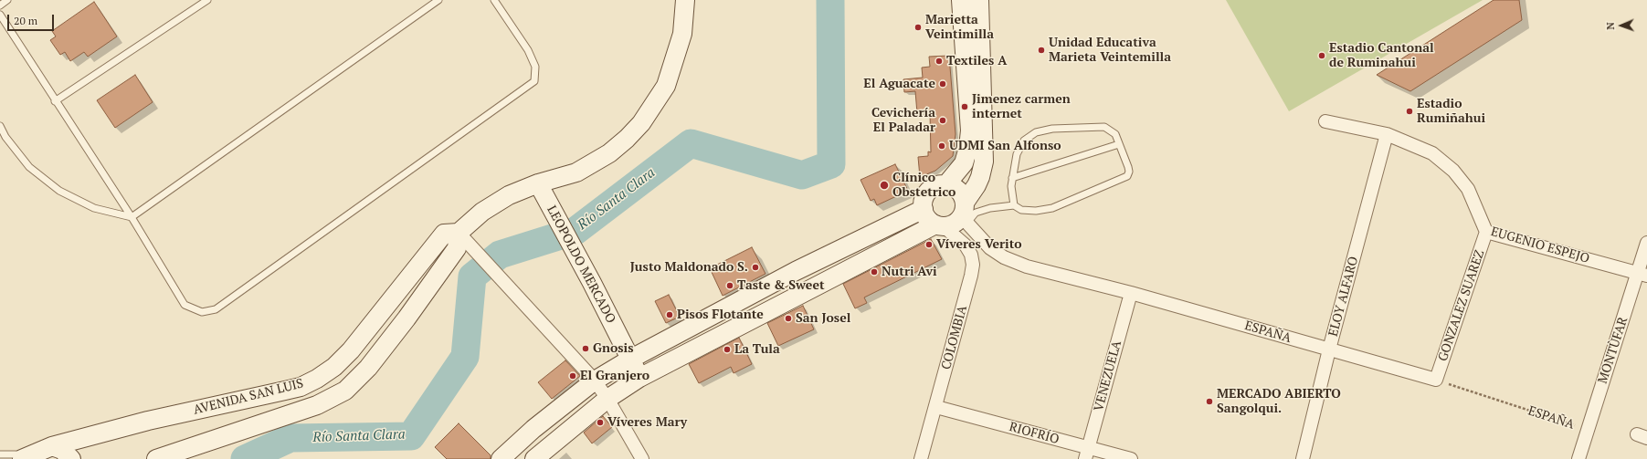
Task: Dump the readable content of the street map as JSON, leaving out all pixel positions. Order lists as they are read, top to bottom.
{
  "streets": {
    "street": [
      "EUGENIO ESPEJO",
      "LEOPOLDO MERCADO",
      "ELOY ALFARO",
      "GONZALEZ SUAREZ",
      "ESPAÑA",
      "COLOMBIA",
      "MONTÙFAR",
      "VENEZUELA",
      "AVENIDA SAN LUIS",
      "RIOFRÍO"
    ]
  },
  "crossings": [
    ["EUGENIO ESPEJO", "ELOY ALFARO"],
    ["EUGENIO ESPEJO", "GONZALEZ SUAREZ"],
    ["EUGENIO ESPEJO", "MONTÙFAR"],
    ["LEOPOLDO MERCADO", "AVENIDA SAN LUIS"],
    ["ELOY ALFARO", "ESPAÑA"],
    ["GONZALEZ SUAREZ", "ESPAÑA"],
    ["ESPAÑA", "COLOMBIA"],
    ["ESPAÑA", "MONTÙFAR"],
    ["ESPAÑA", "VENEZUELA"],
    ["COLOMBIA", "RIOFRÍO"],
    ["VENEZUELA", "RIOFRÍO"]
  ],
  "water": ["Río Santa Clara"],
  "places": [
    "Marietta Veintimilla",
    "Unidad Educativa Marieta Veintemilla",
    "Estadio Cantonal de Ruminahui",
    "Textiles A",
    "El Aguacate",
    "Jimenez carmen internet",
    "Estadio Rumiñahui",
    "Cevichería El Paladar",
    "UDMI San Alfonso",
    "Clínico Obstetrico",
    "Víveres Verito",
    "Justo Maldonado S.",
    "Nutri Avi",
    "Taste & Sweet",
    "Pisos Flotante",
    "San Josel",
    "Gnosis",
    "La Tula",
    "El Granjero",
    "MERCADO ABIERTO Sangolqui.",
    "Víveres Mary"
  ],
  "scale_bar": "20 m",
  "north": "left"
}
